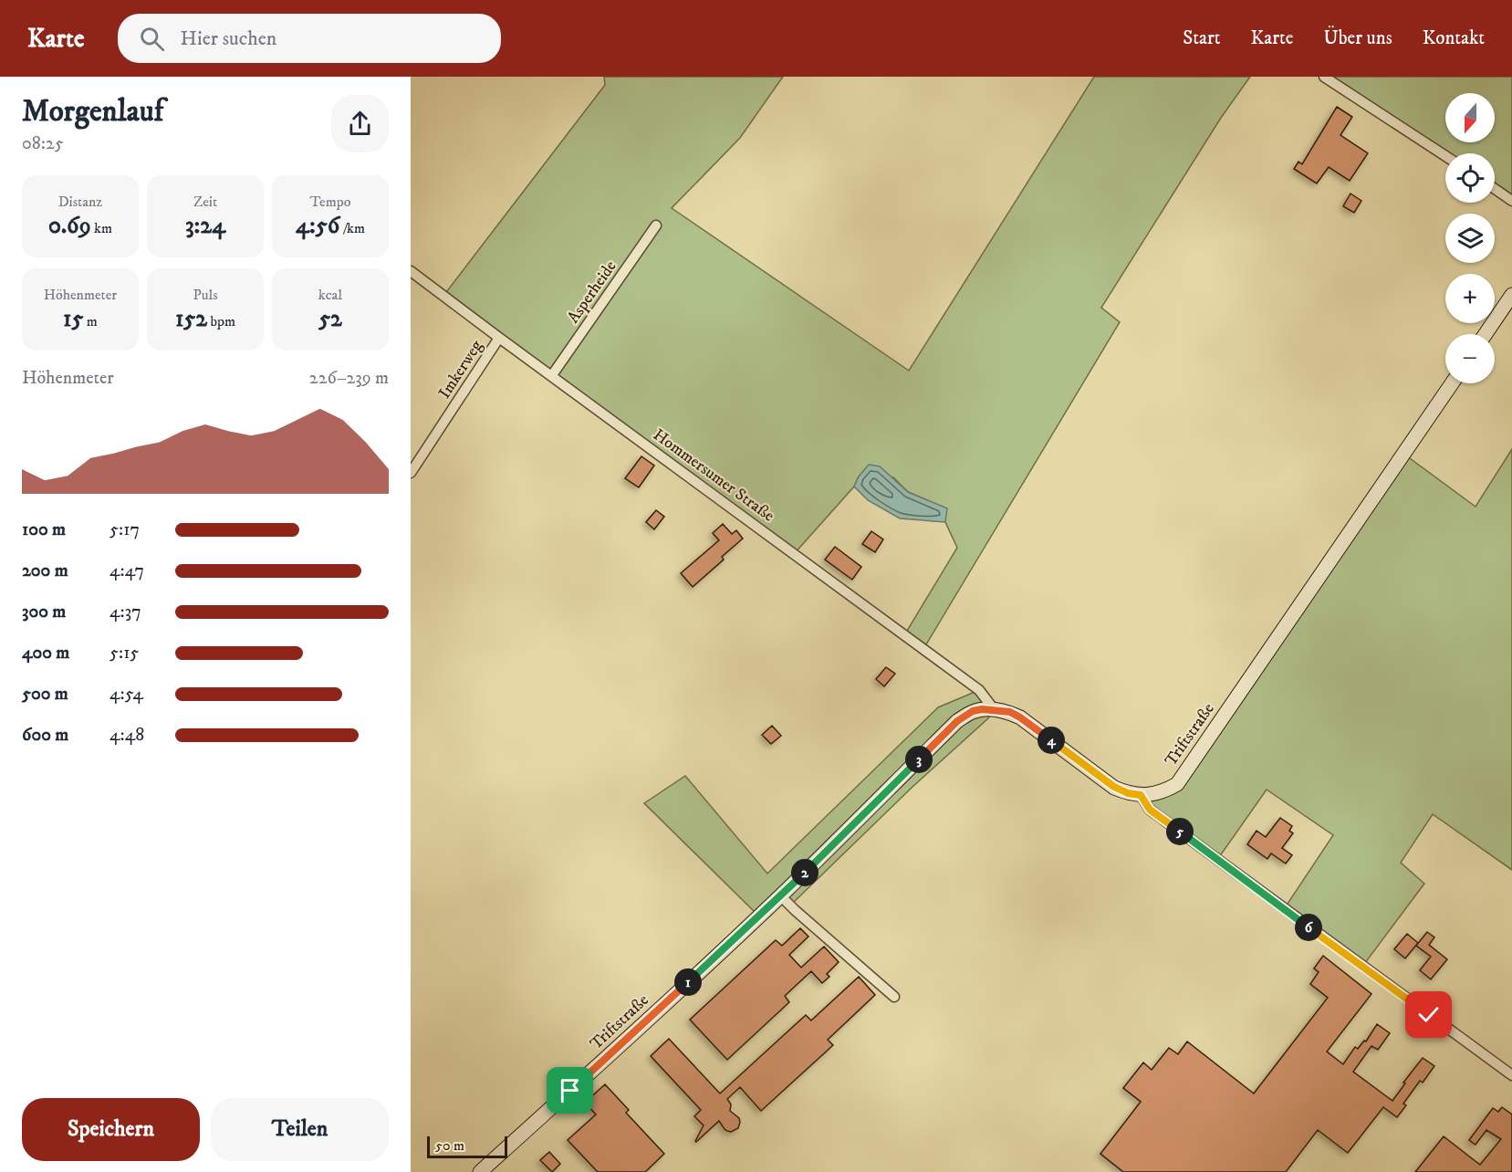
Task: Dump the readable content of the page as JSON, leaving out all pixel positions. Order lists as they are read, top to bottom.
{
  "streets": {
    "street": [
      "Asperheide",
      "Imkerweg",
      "Hommersumer Straße",
      "Triftstraße"
    ]
  },
  "crossings": [
    ["Asperheide", "Hommersumer Straße"],
    ["Imkerweg", "Hommersumer Straße"],
    ["Hommersumer Straße", "Triftstraße"]
  ],
  "scale_bar": "50 m",
  "north": "bottom",
  "page": {
    "header": "Karte",
    "search": "Hier suchen",
    "nav": [
      "Start",
      "Karte",
      "Über uns",
      "Kontakt"
    ],
    "heading": ["Morgenlauf", "08:25"],
    "map_buttons": ["+", "−"],
    "stats": [
      ["Distanz", "0.69 km"],
      ["Zeit", "3:24"],
      ["Tempo", "4:56 /km"],
      ["Höhenmeter", "15 m"],
      ["Puls", "152 bpm"],
      ["kcal", "52"]
    ],
    "chart": ["Höhenmeter", "226–239 m"],
    "list": [
      {
        "name": "100 m",
        "note": "5:17"
      },
      {
        "name": "200 m",
        "note": "4:47"
      },
      {
        "name": "300 m",
        "note": "4:37"
      },
      {
        "name": "400 m",
        "note": "5:15"
      },
      {
        "name": "500 m",
        "note": "4:54"
      },
      {
        "name": "600 m",
        "note": "4:48"
      }
    ],
    "pins": [
      "4",
      "3",
      "5",
      "2",
      "6",
      "1"
    ],
    "buttons": ["Speichern", "Teilen"],
    "scale": "50 m"
  }
}
